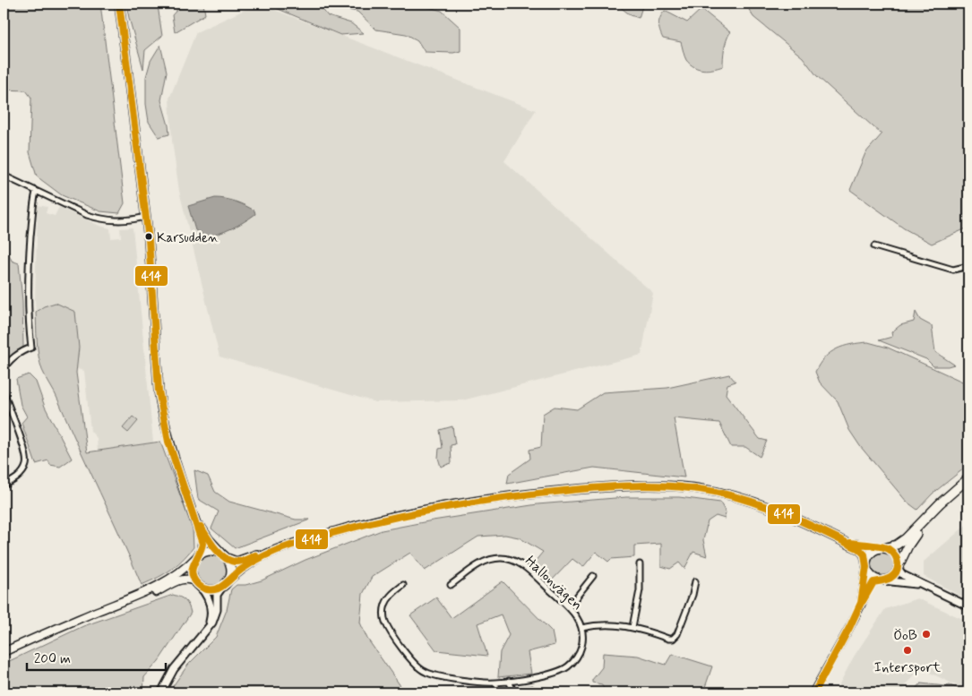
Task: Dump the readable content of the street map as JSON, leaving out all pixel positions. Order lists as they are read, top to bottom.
{
  "streets": {
    "street": ["Hallonvägen"]
  },
  "places": ["Karsudden", "ÖoB", "Intersport"],
  "lines": ["transit line 414"],
  "scale_bar": "200 m"
}
